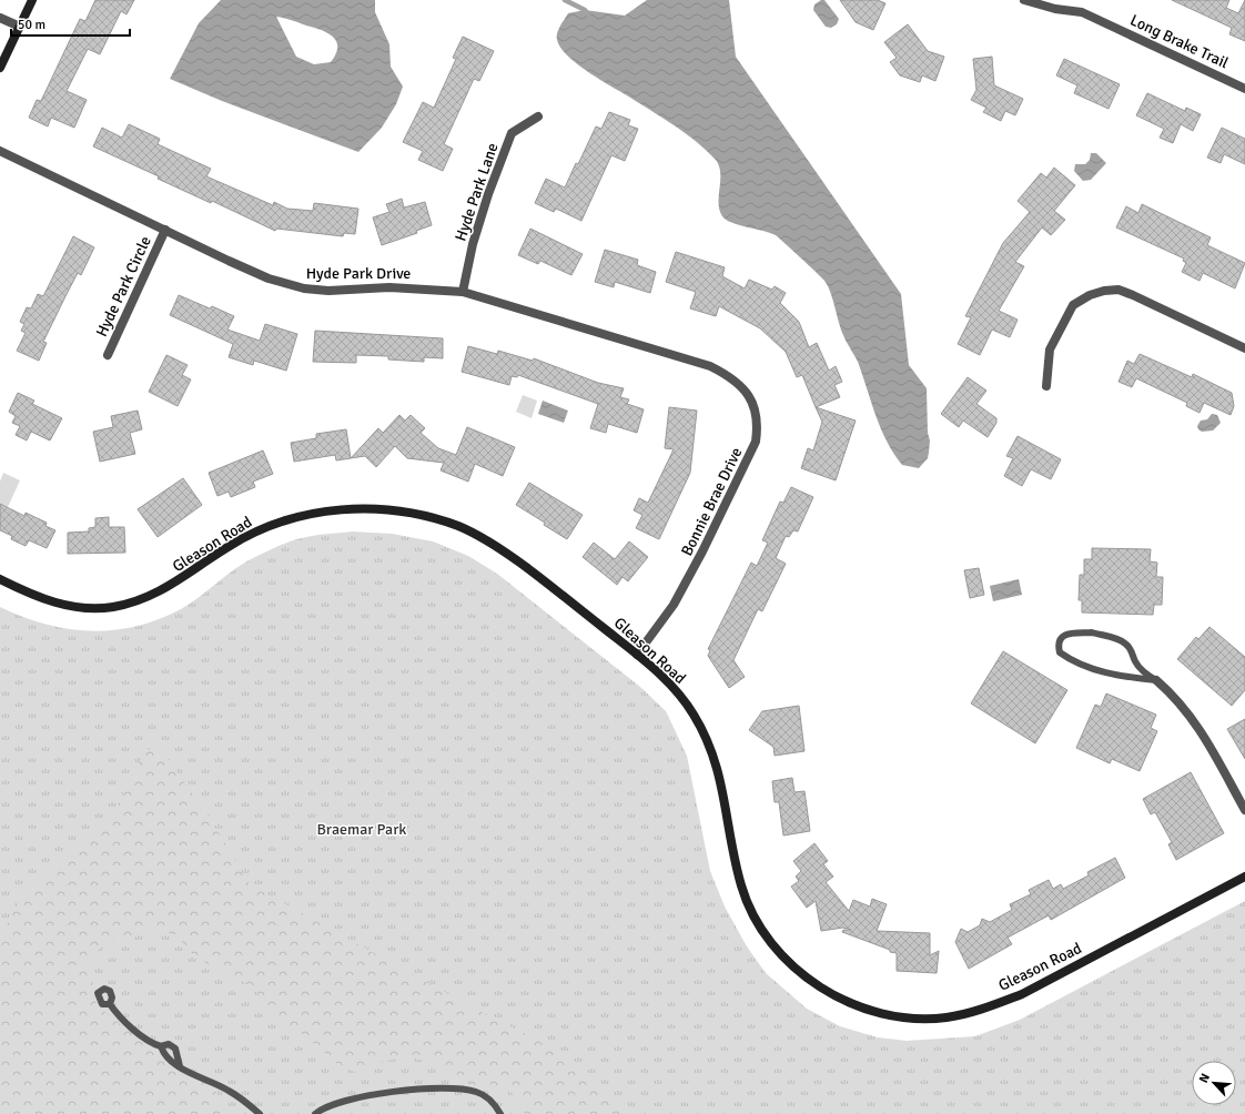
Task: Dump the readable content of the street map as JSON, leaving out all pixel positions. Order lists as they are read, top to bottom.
{
  "streets": {
    "street": [
      "Long Brake Trail",
      "Hyde Park Lane",
      "Hyde Park Drive",
      "Hyde Park Circle",
      "Bonnie Brae Drive",
      "Gleason Road"
    ]
  },
  "crossings": [
    ["Hyde Park Lane", "Hyde Park Drive"],
    ["Hyde Park Drive", "Hyde Park Circle"],
    ["Hyde Park Drive", "Bonnie Brae Drive"],
    ["Bonnie Brae Drive", "Gleason Road"]
  ],
  "parks": ["Braemar Park"],
  "scale_bar": "50 m",
  "north": "top left"
}
